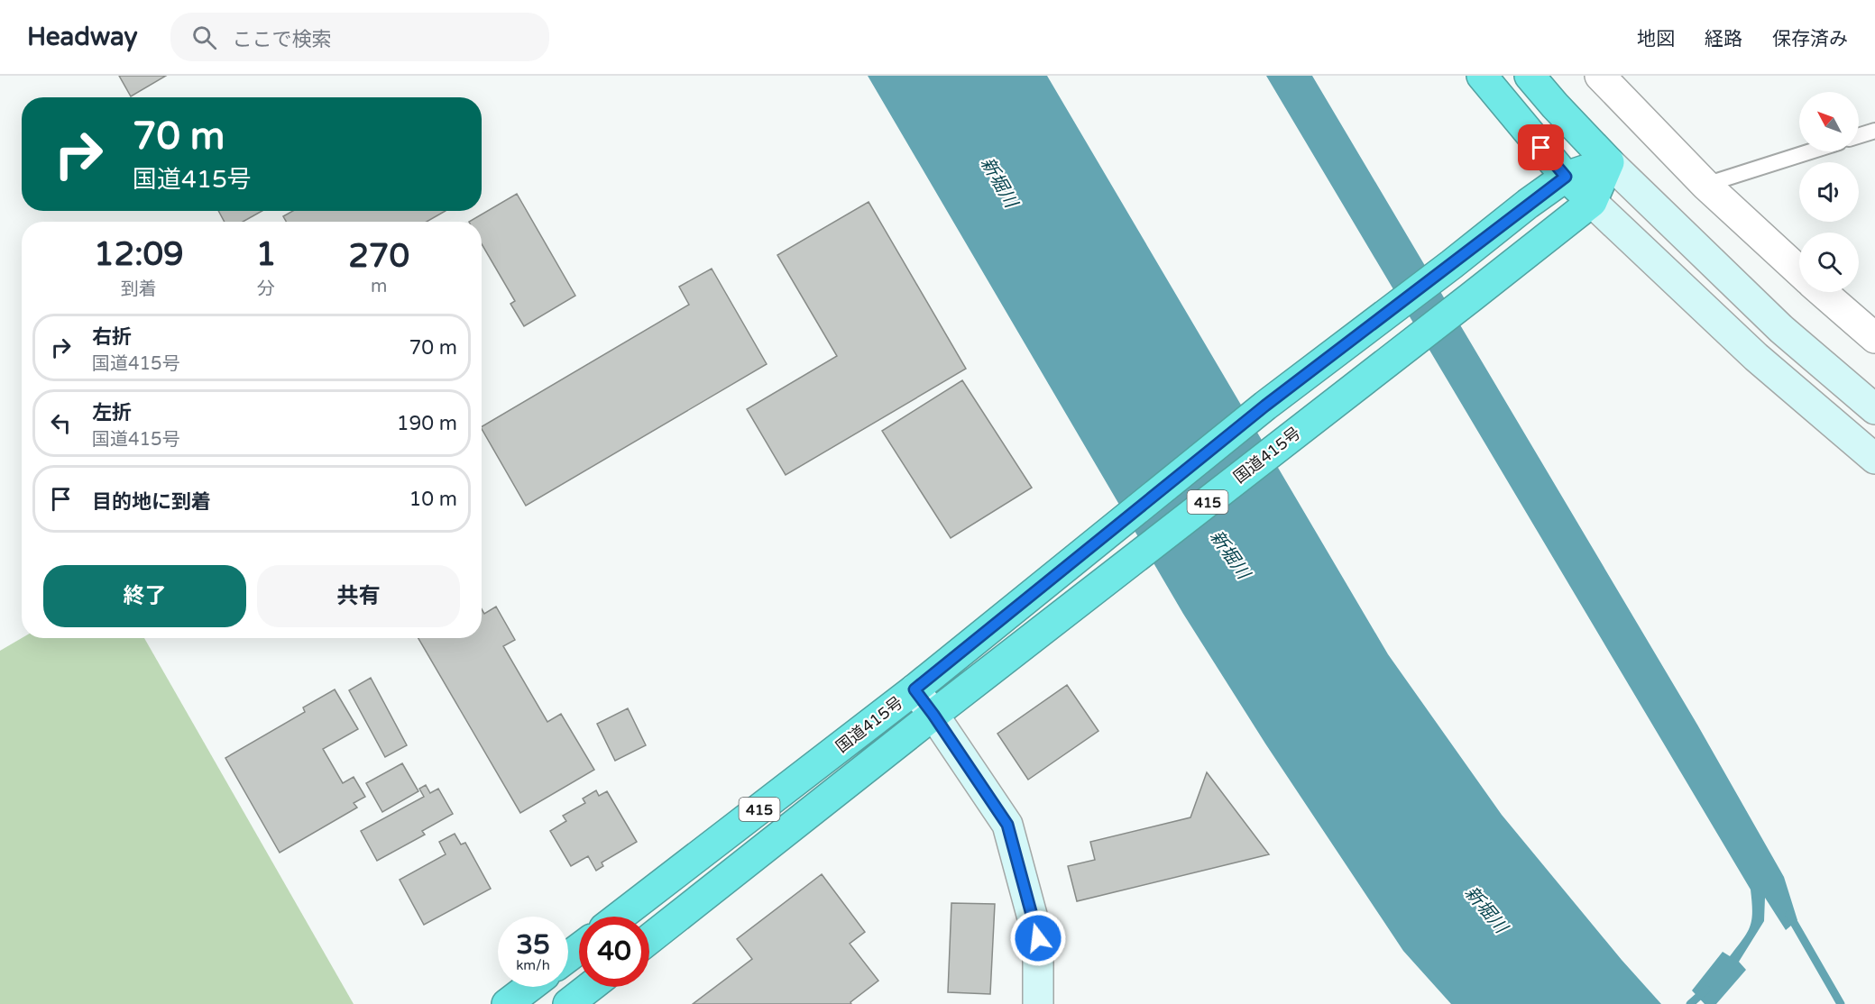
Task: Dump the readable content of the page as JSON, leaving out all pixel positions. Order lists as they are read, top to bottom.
{
  "streets": {
    "highway": ["国道415号", "415"]
  },
  "water": ["新堀川"],
  "north": "top left",
  "page": {
    "header": "Headway",
    "search": "ここで検索",
    "nav": ["地図", "経路", "保存済み"],
    "turn": ["70 m", "国道415号"],
    "eta": [
      "12:09",
      "到着",
      "1",
      "分",
      "270",
      "m"
    ],
    "list": [
      {
        "name": "右折",
        "note": "国道415号",
        "value": "70 m"
      },
      {
        "name": "左折",
        "note": "国道415号",
        "value": "190 m"
      },
      {
        "name": "目的地に到着",
        "value": "10 m"
      }
    ],
    "buttons": ["終了", "共有"],
    "speed": "35 km/h",
    "limit": "40"
  }
}
